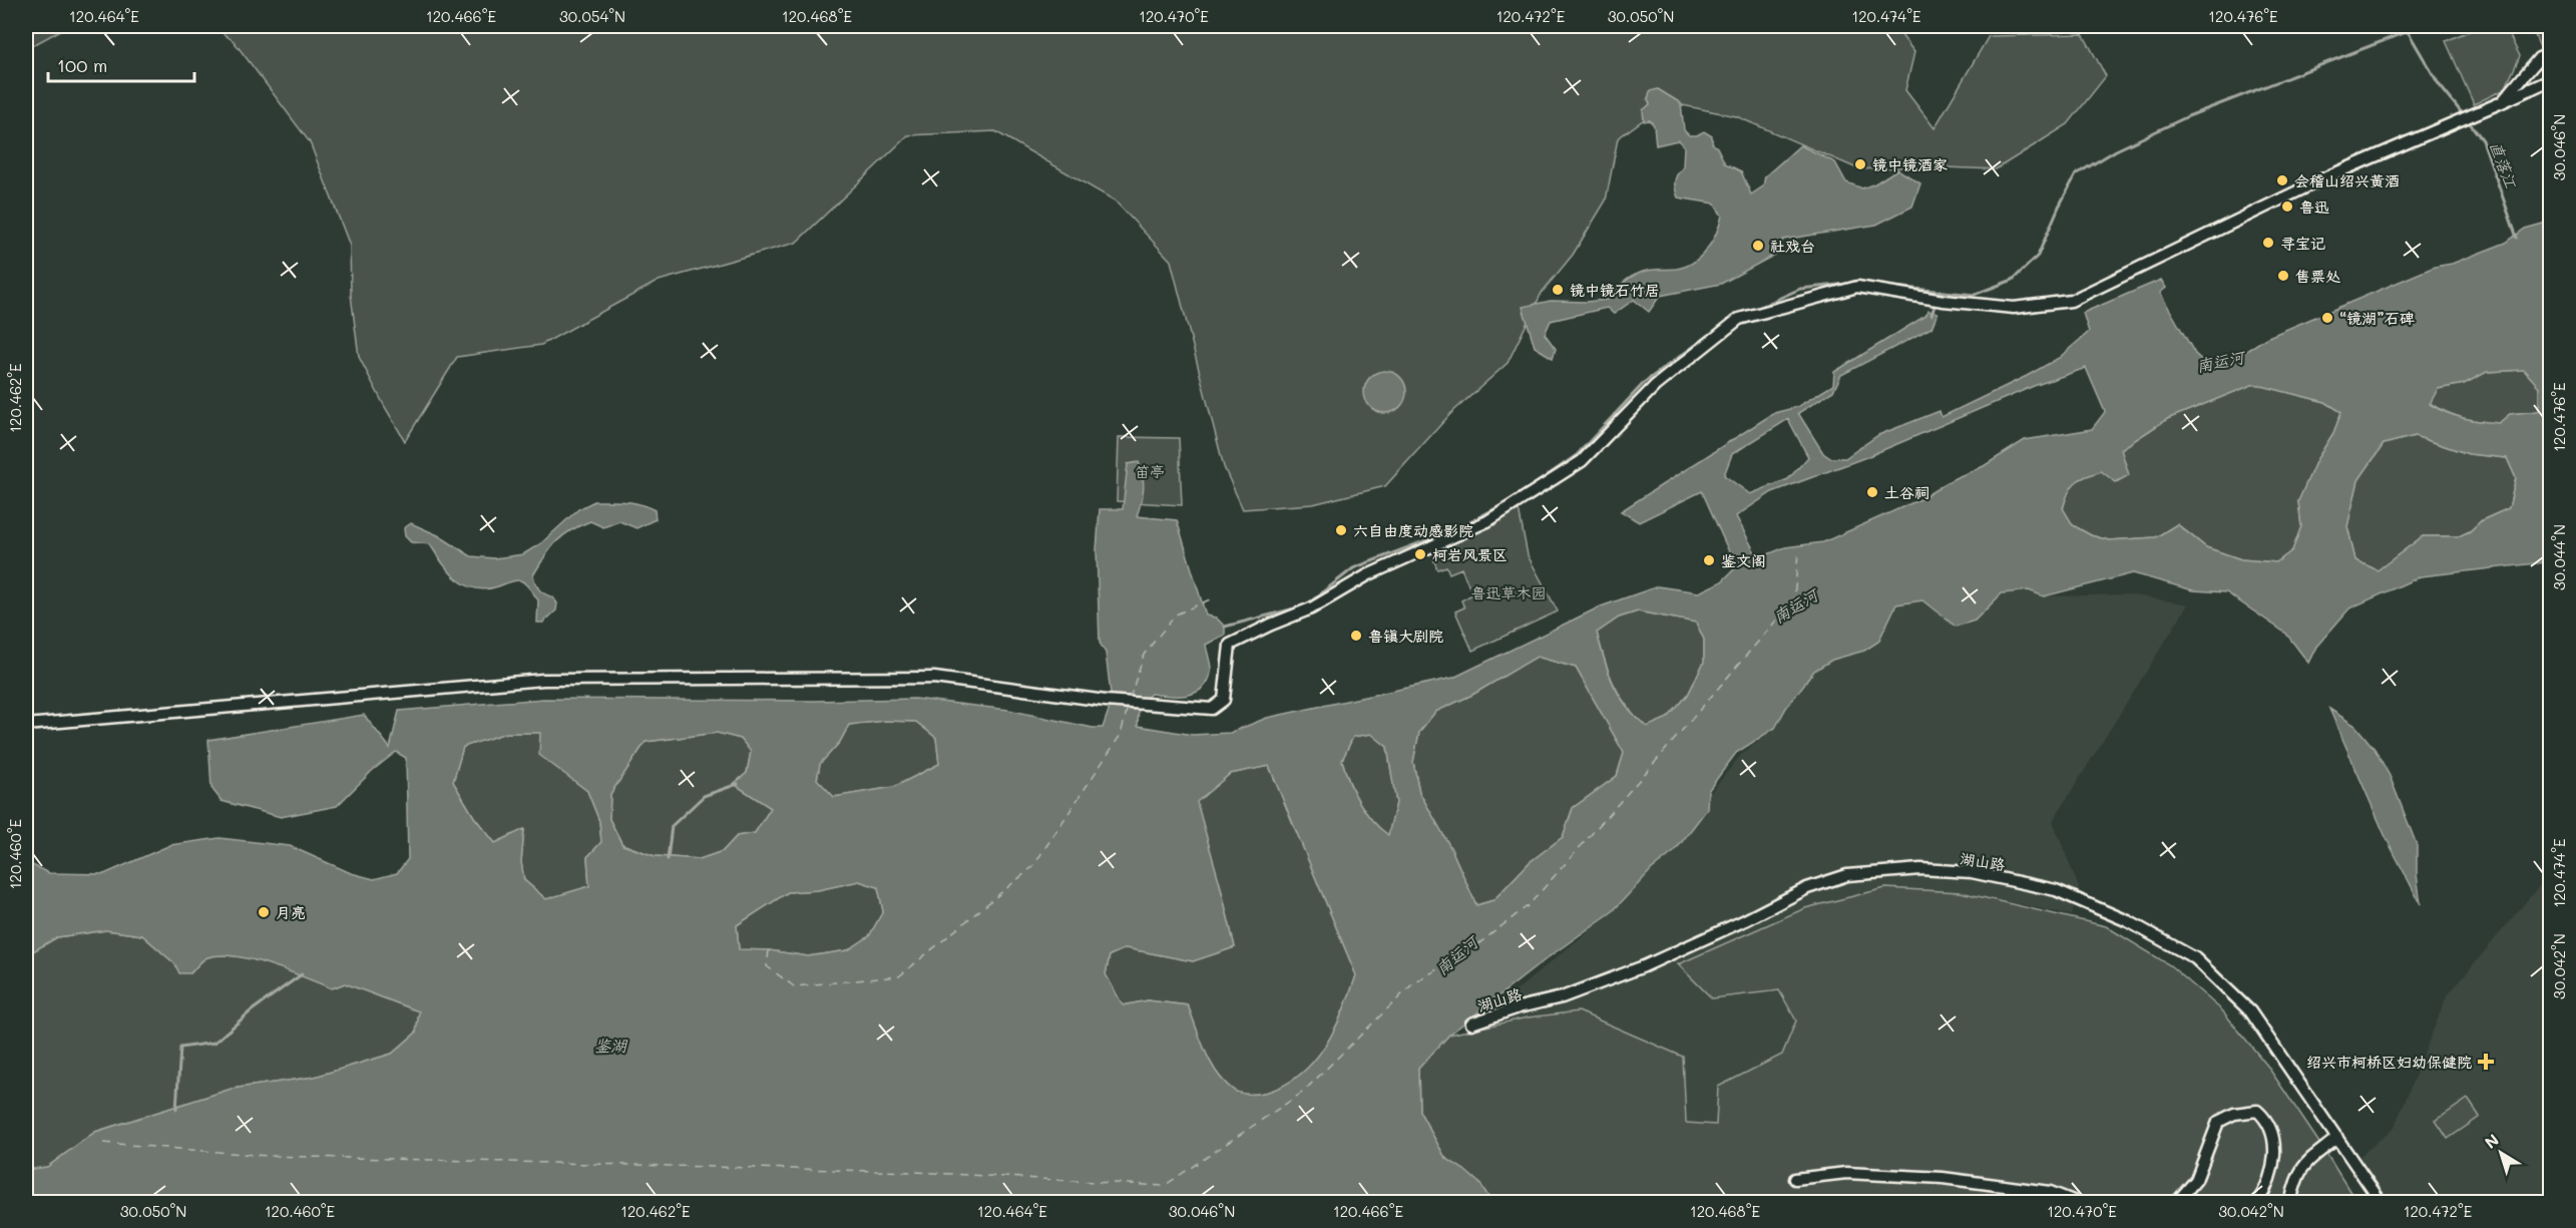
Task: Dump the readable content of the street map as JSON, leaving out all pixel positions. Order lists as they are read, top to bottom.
{
  "streets": {
    "street": ["湖山路"]
  },
  "water": ["直落江", "南运河", "鉴湖"],
  "parks": ["笛亭", "鲁迅草木园"],
  "places": {
    "other": [
      "镜中镜酒家",
      "会稽山绍兴黄酒",
      "鲁迅",
      "寻宝记",
      "社戏台",
      "售票处",
      "镜中镜石竹居",
      "“镜湖”石碑",
      "土谷祠",
      "六自由度动感影院",
      "柯岩风景区",
      "鉴文阁",
      "鲁镇大剧院",
      "月亮"
    ],
    "health": ["绍兴市柯桥区妇幼保健院"]
  },
  "scale_bar": "100 m",
  "north": "top left",
  "coordinates": [
    "120.464°E",
    "120.466°E",
    "30.054°N",
    "120.468°E",
    "120.470°E",
    "120.472°E",
    "30.050°N",
    "120.474°E",
    "120.476°E",
    "30.046°N",
    "120.462°E",
    "30.044°N",
    "120.460°E",
    "30.042°N"
  ]
}
